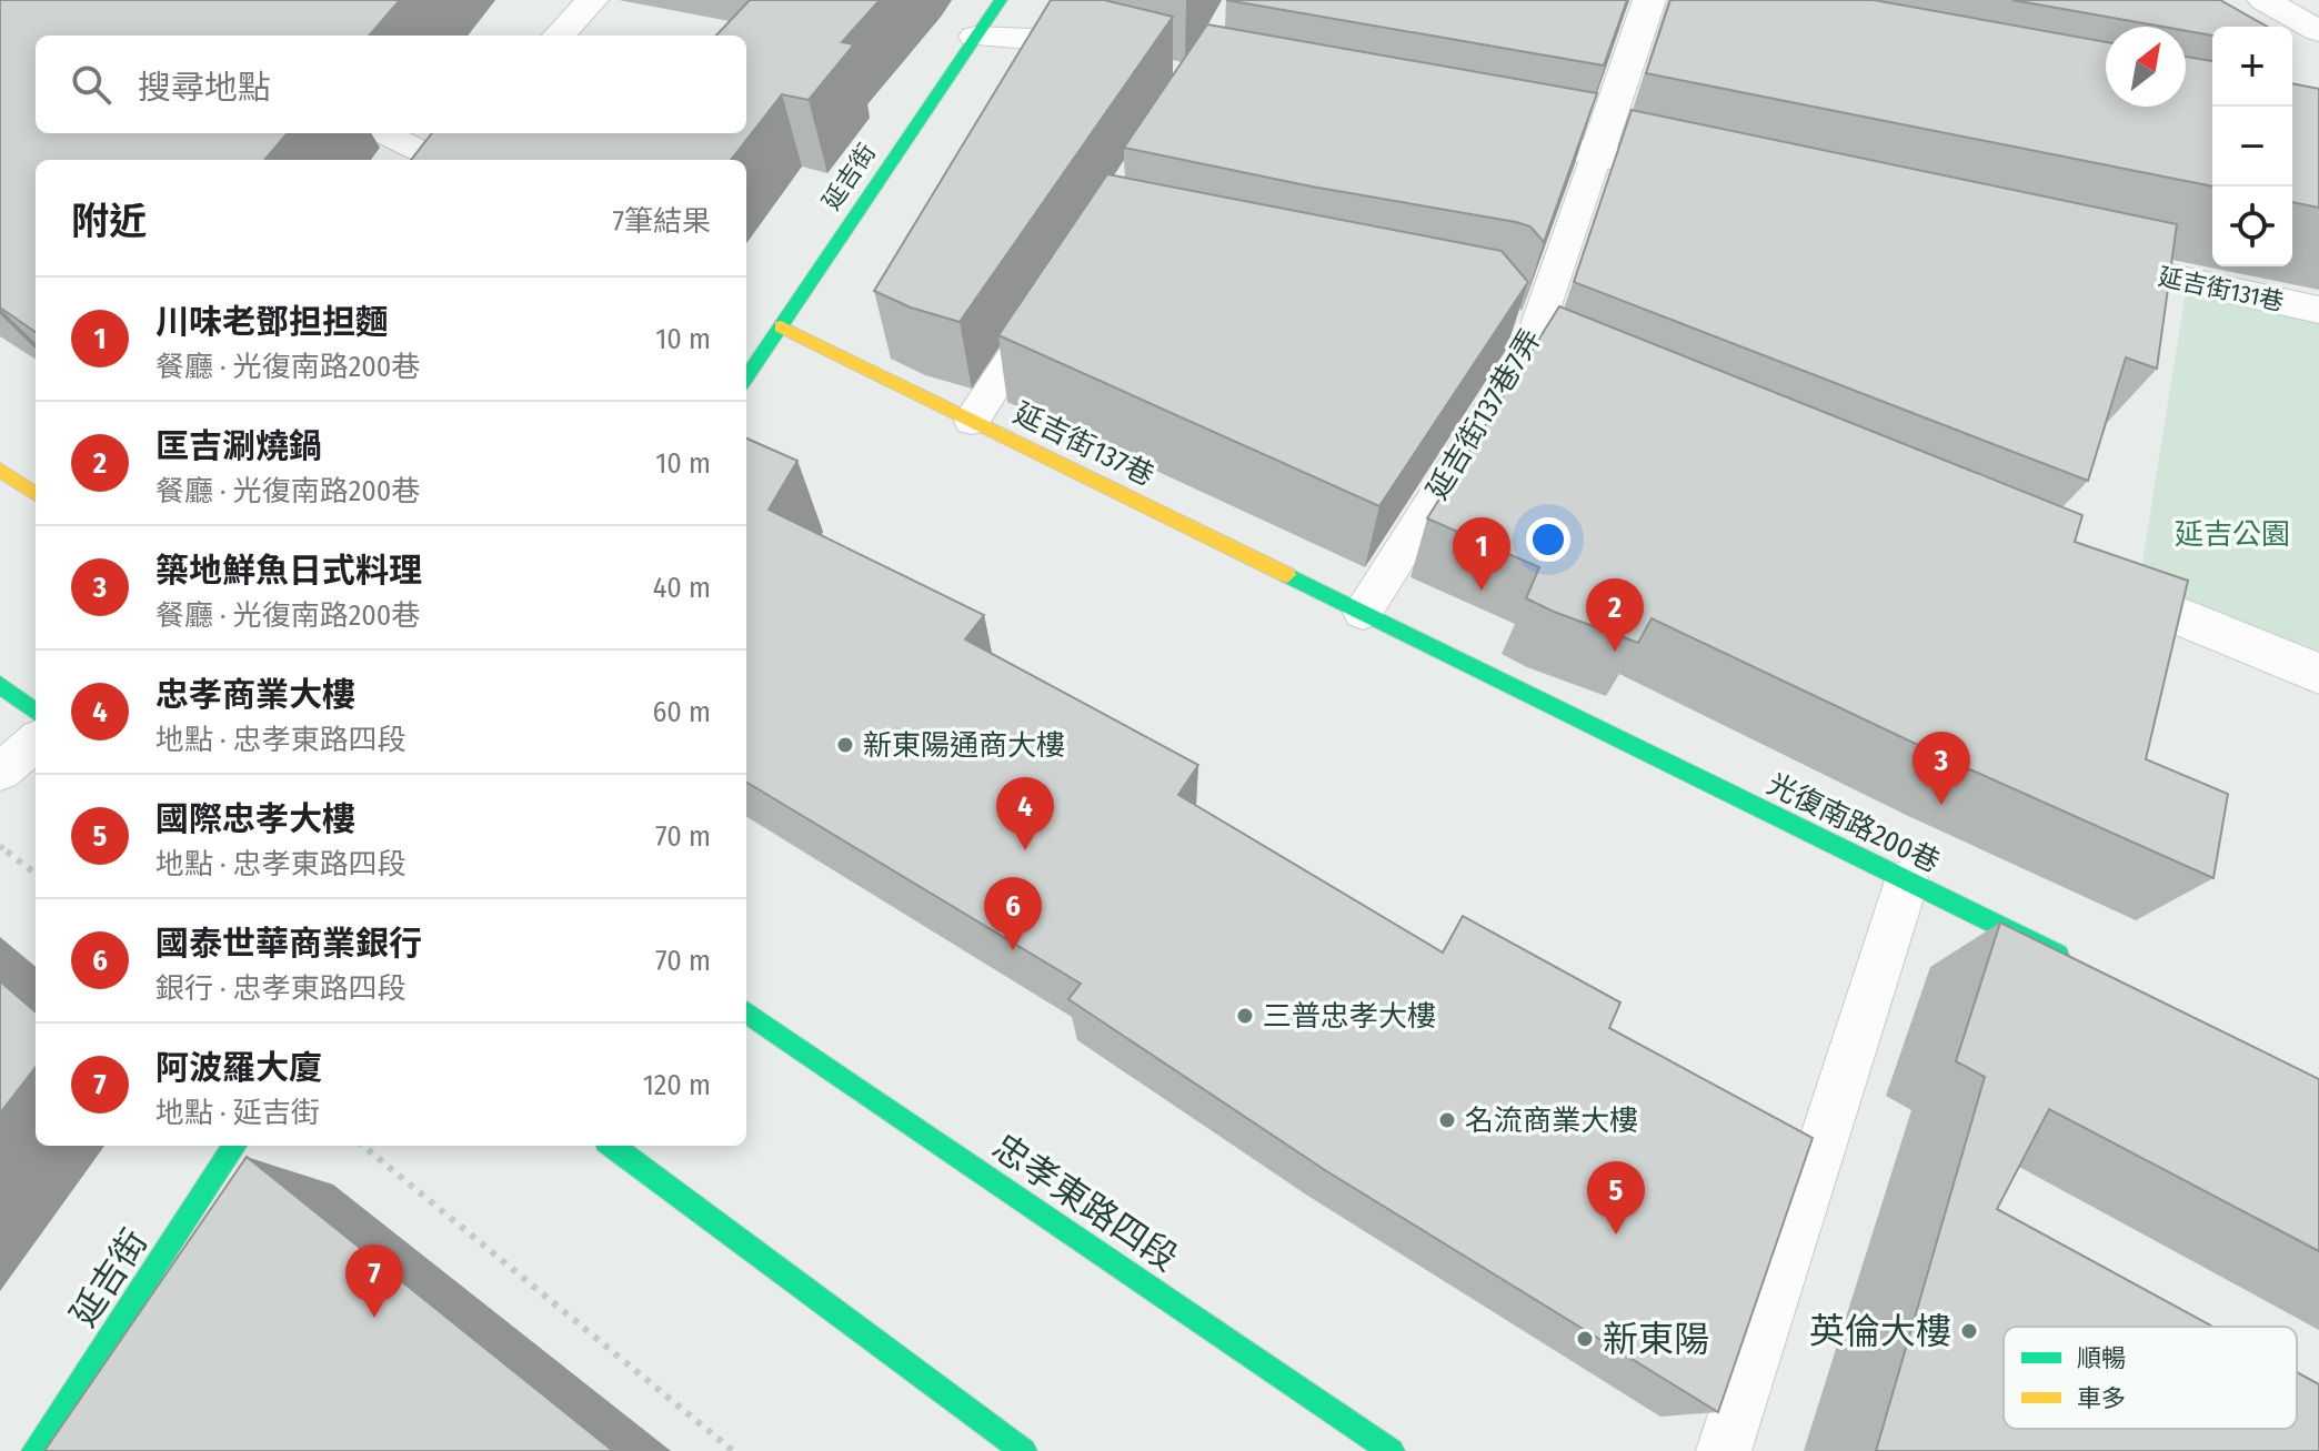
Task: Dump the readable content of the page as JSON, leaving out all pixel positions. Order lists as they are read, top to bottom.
{
  "streets": {
    "street": [
      "延吉街",
      "延吉街131巷",
      "延吉街137巷",
      "光復南路200巷",
      "忠孝東路四段"
    ],
    "lane": ["延吉街137巷7弄"]
  },
  "crossings": [
    ["延吉街", "延吉街137巷"],
    ["延吉街137巷7弄", "延吉街137巷"],
    ["延吉街137巷7弄", "光復南路200巷"],
    ["延吉街137巷", "光復南路200巷"]
  ],
  "parks": ["延吉公園"],
  "places": [
    "新東陽通商大樓",
    "三普忠孝大樓",
    "名流商業大樓",
    "英倫大樓",
    "新東陽"
  ],
  "legend": ["順暢", "車多"],
  "north": "top right",
  "page": {
    "map_buttons": ["+", "−"],
    "search": "搜尋地點",
    "heading": ["附近", "7筆結果"],
    "list": [
      {
        "mark": "1",
        "name": "川味老鄧担担麵",
        "note": "餐廳 · 光復南路200巷",
        "value": "10 m"
      },
      {
        "mark": "2",
        "name": "匡吉涮燒鍋",
        "note": "餐廳 · 光復南路200巷",
        "value": "10 m"
      },
      {
        "mark": "3",
        "name": "築地鮮魚日式料理",
        "note": "餐廳 · 光復南路200巷",
        "value": "40 m"
      },
      {
        "mark": "4",
        "name": "忠孝商業大樓",
        "note": "地點 · 忠孝東路四段",
        "value": "60 m"
      },
      {
        "mark": "5",
        "name": "國際忠孝大樓",
        "note": "地點 · 忠孝東路四段",
        "value": "70 m"
      },
      {
        "mark": "6",
        "name": "國泰世華商業銀行",
        "note": "銀行 · 忠孝東路四段",
        "value": "70 m"
      },
      {
        "mark": "7",
        "name": "阿波羅大廈",
        "note": "地點 · 延吉街",
        "value": "120 m"
      }
    ],
    "pins": [
      "1",
      "2",
      "3",
      "4",
      "6",
      "5",
      "7"
    ]
  }
}
